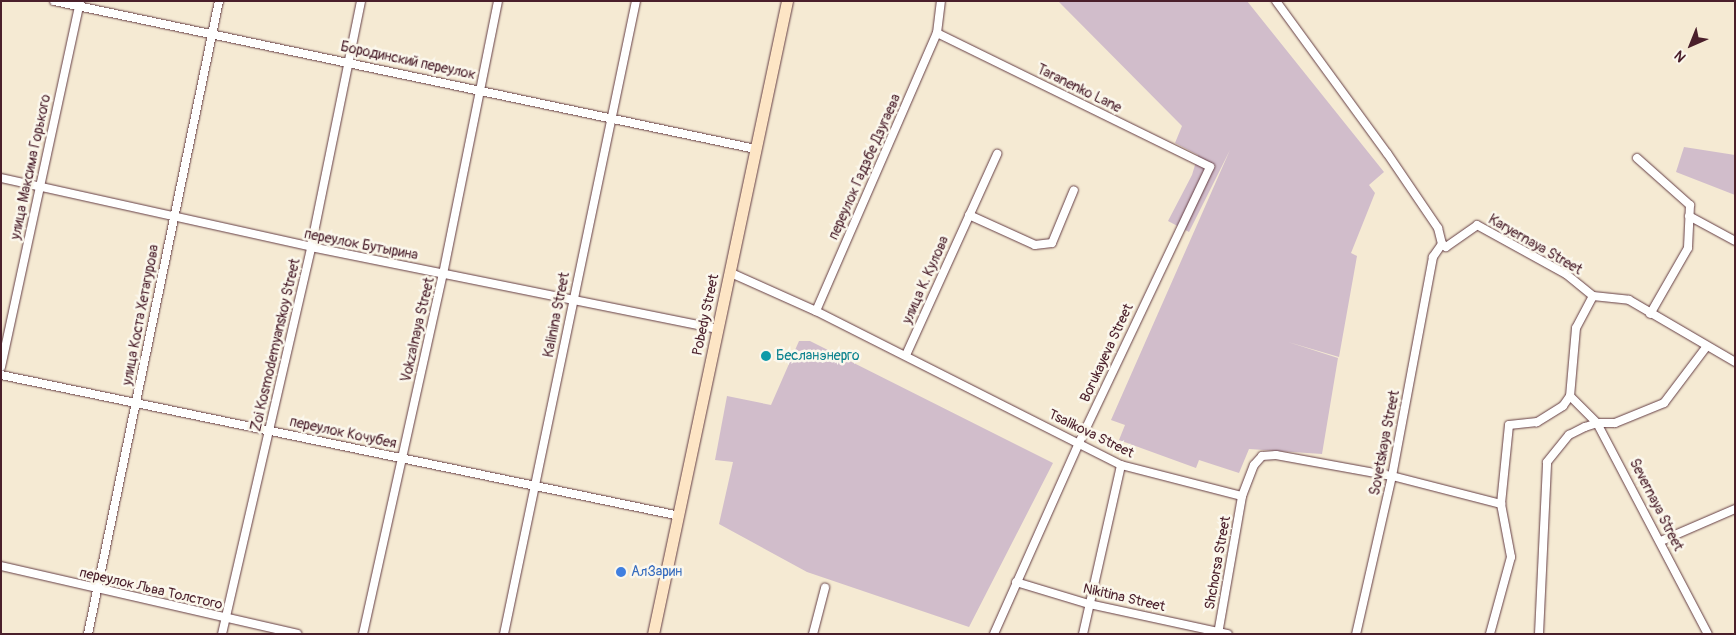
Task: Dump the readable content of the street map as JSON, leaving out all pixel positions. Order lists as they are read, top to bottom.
{
  "streets": {
    "main road": ["Pobedy Street"],
    "street": [
      "Бородинский переулок",
      "Taranenko Lane",
      "улица Максима Горького",
      "переулок Гадзбе Дзугаева",
      "переулок Бутырина",
      "Karyernaya Street",
      "улица К. Кулова",
      "улица Коста Хетагурова",
      "Kalinina Street",
      "Vokzalnaya Street",
      "Zoi Kosmodemyanskoy Street",
      "Borukayeva Street",
      "переулок Кочубея",
      "Tsalikova Street",
      "Sovetskaya Street",
      "Severnaya Street",
      "Shchorsa Street",
      "переулок Льва Толстого",
      "Nikitina Street"
    ]
  },
  "crossings": [
    ["Бородинский переулок", "улица Максима Горького"],
    ["Бородинский переулок", "улица Коста Хетагурова"],
    ["Бородинский переулок", "Kalinina Street"],
    ["Бородинский переулок", "Pobedy Street"],
    ["Бородинский переулок", "Vokzalnaya Street"],
    ["Бородинский переулок", "Zoi Kosmodemyanskoy Street"],
    ["Taranenko Lane", "переулок Гадзбе Дзугаева"],
    ["Taranenko Lane", "Borukayeva Street"],
    ["улица Максима Горького", "переулок Бутырина"],
    ["переулок Гадзбе Дзугаева", "Tsalikova Street"],
    ["переулок Бутырина", "улица Коста Хетагурова"],
    ["переулок Бутырина", "Kalinina Street"],
    ["переулок Бутырина", "Pobedy Street"],
    ["переулок Бутырина", "Vokzalnaya Street"],
    ["переулок Бутырина", "Zoi Kosmodemyanskoy Street"],
    ["Karyernaya Street", "Sovetskaya Street"],
    ["улица К. Кулова", "Tsalikova Street"],
    ["улица Коста Хетагурова", "переулок Кочубея"],
    ["улица Коста Хетагурова", "переулок Льва Толстого"],
    ["Kalinina Street", "переулок Кочубея"],
    ["Pobedy Street", "переулок Кочубея"],
    ["Pobedy Street", "Tsalikova Street"],
    ["Vokzalnaya Street", "переулок Кочубея"],
    ["Zoi Kosmodemyanskoy Street", "переулок Кочубея"],
    ["Zoi Kosmodemyanskoy Street", "переулок Льва Толстого"],
    ["Borukayeva Street", "Tsalikova Street"],
    ["Borukayeva Street", "Nikitina Street"],
    ["Tsalikova Street", "Shchorsa Street"],
    ["Shchorsa Street", "Nikitina Street"]
  ],
  "places": ["Бесланэнерго", "АлЗарин"],
  "north": "bottom left"
}
